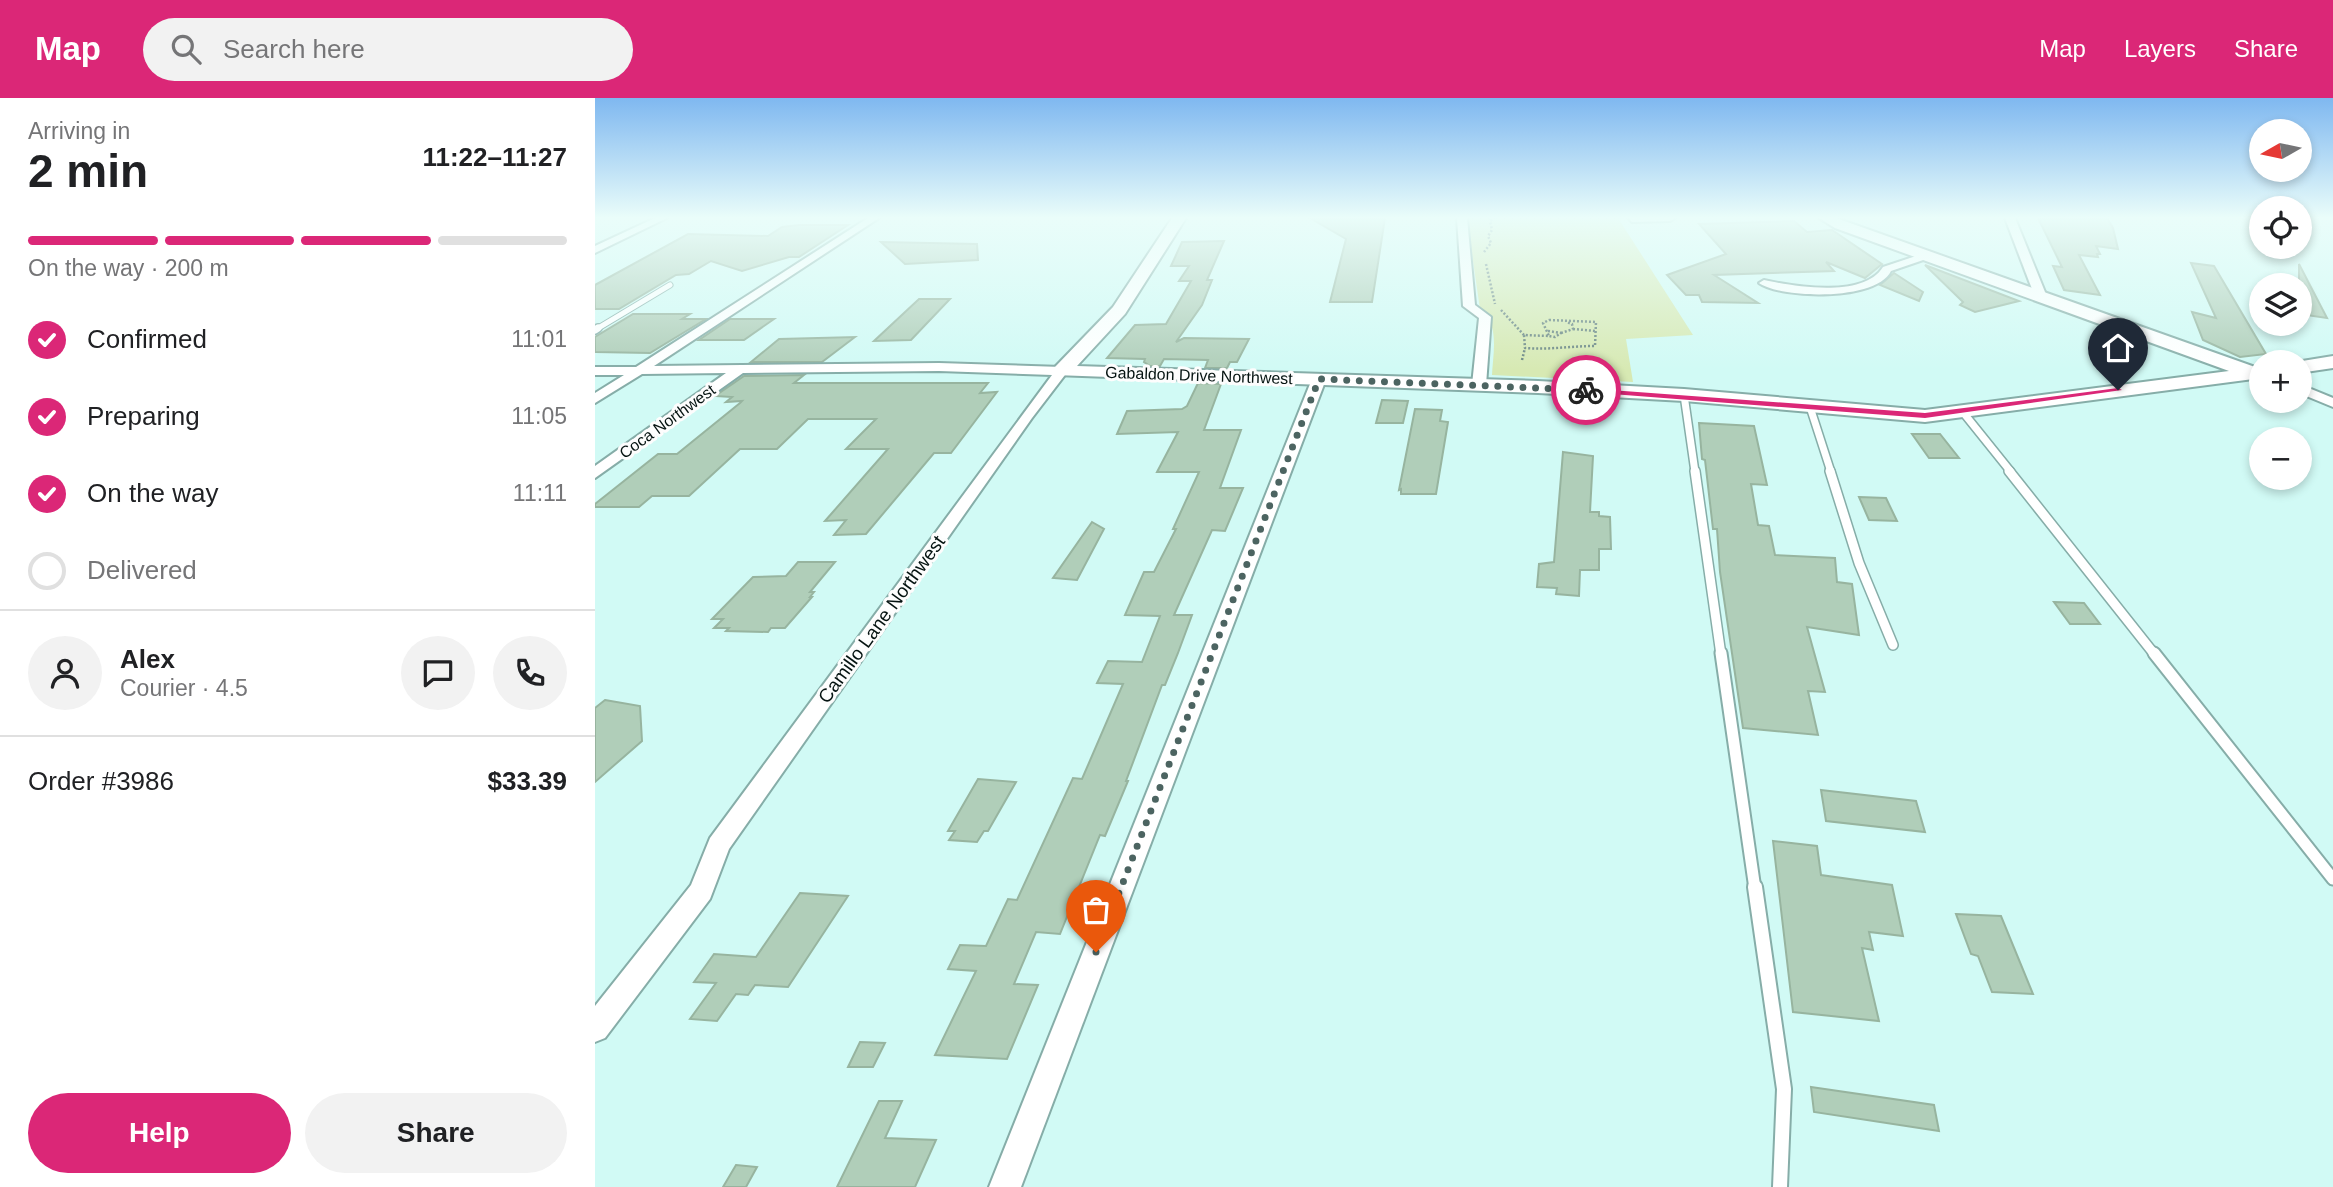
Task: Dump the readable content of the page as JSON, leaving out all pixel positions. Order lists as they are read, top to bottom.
{
  "streets": {
    "street": ["Gabaldon Drive Northwest", "Coca Northwest", "Camillo Lane Northwest"]
  },
  "crossings": [
    ["Gabaldon Drive Northwest", "Coca Northwest"],
    ["Gabaldon Drive Northwest", "Camillo Lane Northwest"]
  ],
  "north": "left",
  "page": {
    "header": "Map",
    "search": "Search here",
    "nav": ["Map", "Layers", "Share"],
    "heading": ["2 min", "Arriving in", "11:22–11:27"],
    "panel": [
      "Alex",
      "Courier · 4.5",
      "Order #3986",
      "$33.39"
    ],
    "map_buttons": ["+", "−"],
    "bar": "On the way · 200 m",
    "list": [
      ["Confirmed", "11:01"],
      ["Preparing", "11:05"],
      ["On the way", "11:11"],
      "Delivered"
    ],
    "buttons": ["Help", "Share"]
  }
}
